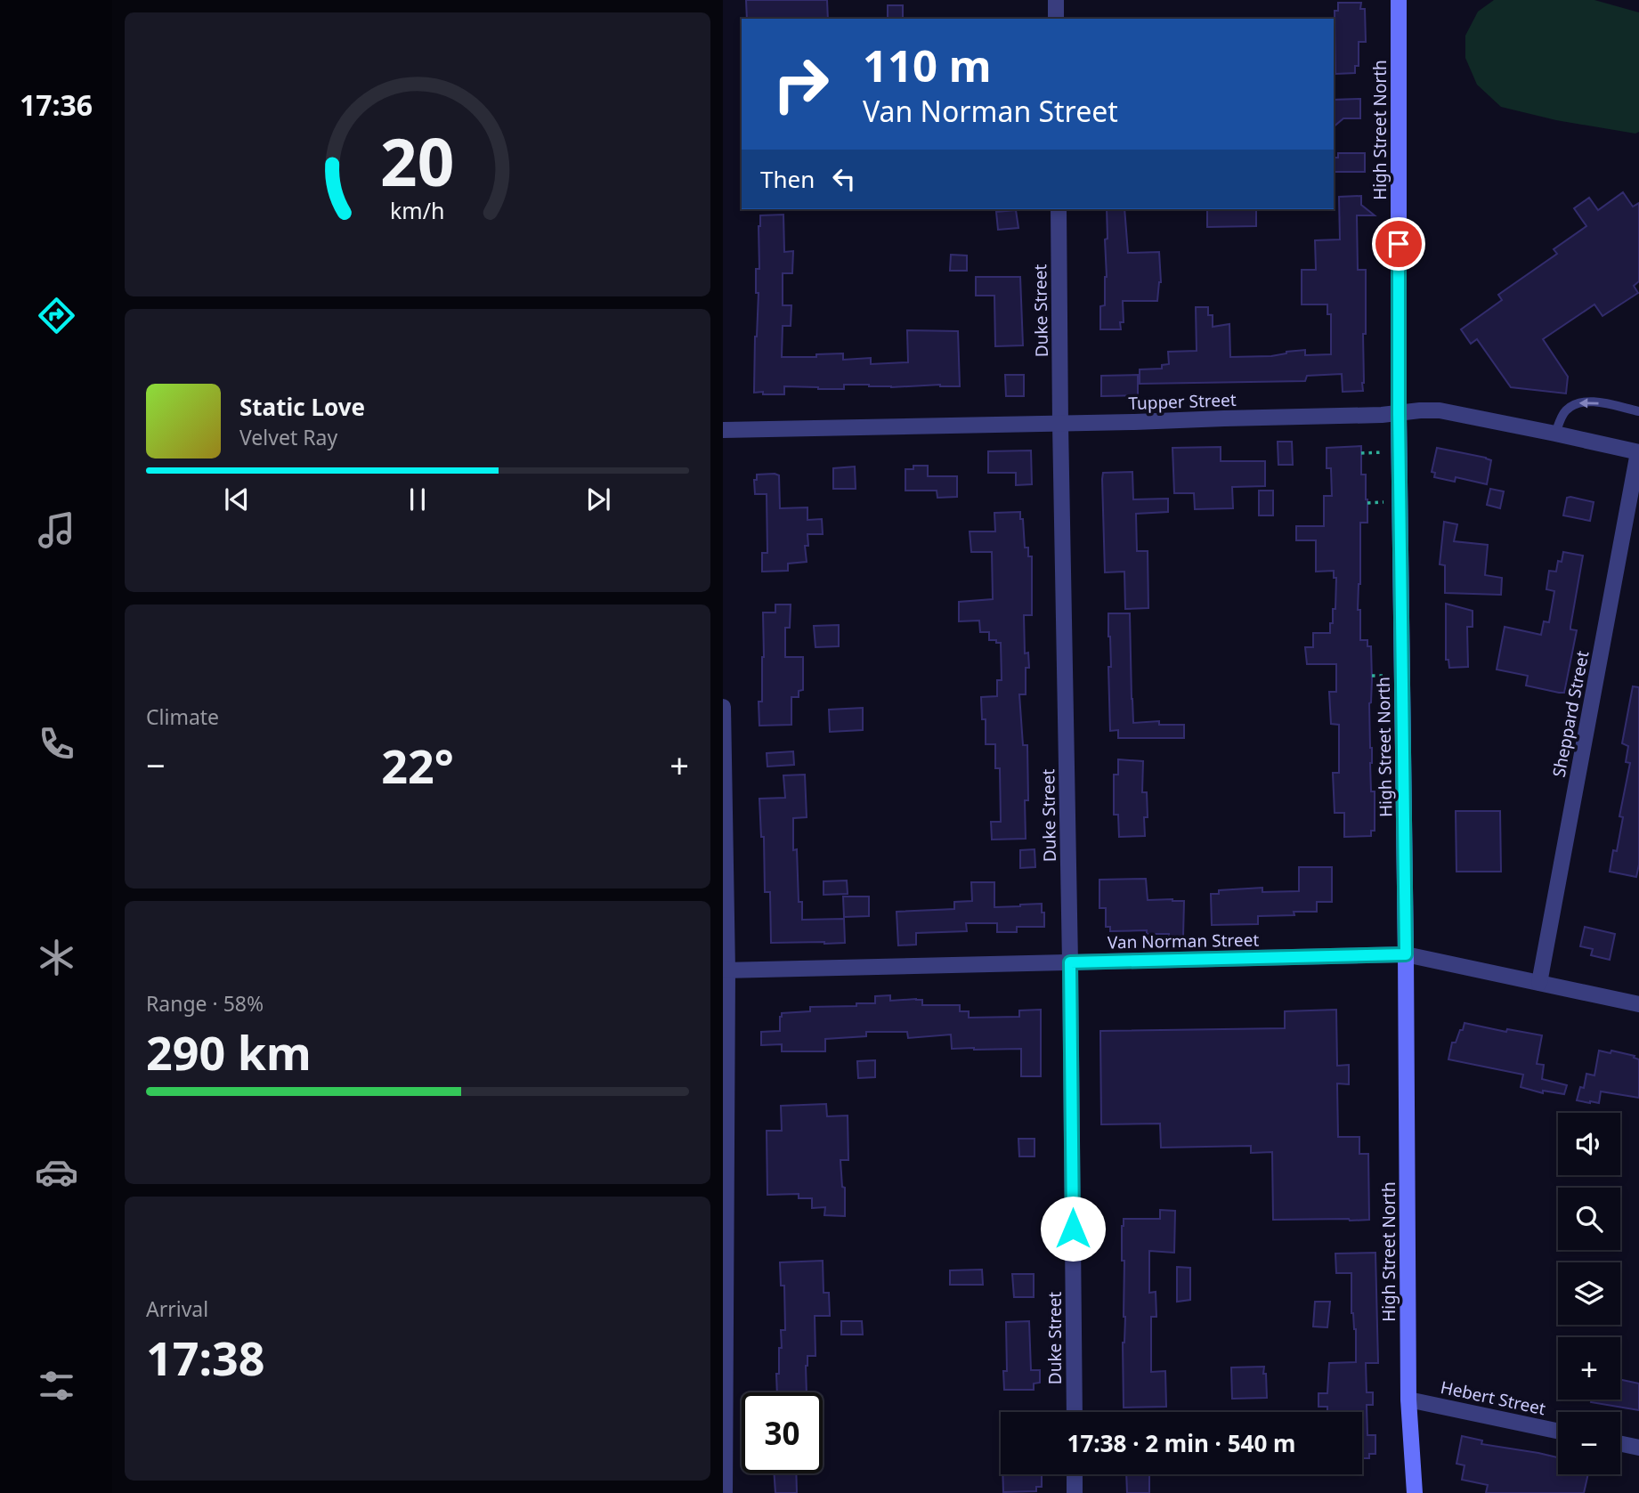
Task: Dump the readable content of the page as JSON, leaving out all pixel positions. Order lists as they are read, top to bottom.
{
  "streets": {
    "main road": ["High Street North"],
    "street": [
      "Duke Street",
      "Tupper Street",
      "Sheppard Street",
      "Van Norman Street",
      "Hebert Street"
    ]
  },
  "crossings": [
    ["High Street North", "Tupper Street"],
    ["High Street North", "Van Norman Street"],
    ["High Street North", "Hebert Street"],
    ["Duke Street", "Tupper Street"],
    ["Duke Street", "Van Norman Street"],
    ["Tupper Street", "Sheppard Street"],
    ["Sheppard Street", "Van Norman Street"]
  ],
  "page": {
    "tabs": "17:36",
    "turn": ["110 m", "Van Norman Street"],
    "then": "Then",
    "song": ["Static Love", "Velvet Ray"],
    "tile": [
      "Climate",
      ["Range · 58%", "290 km"],
      ["Arrival", "17:38"]
    ],
    "heat": ["−", "22°", "+"],
    "map_buttons": ["+", "−"],
    "limit": "30",
    "trip": "17:38 · 2 min · 540 m",
    "gauge": ["20", "km/h"]
  }
}
